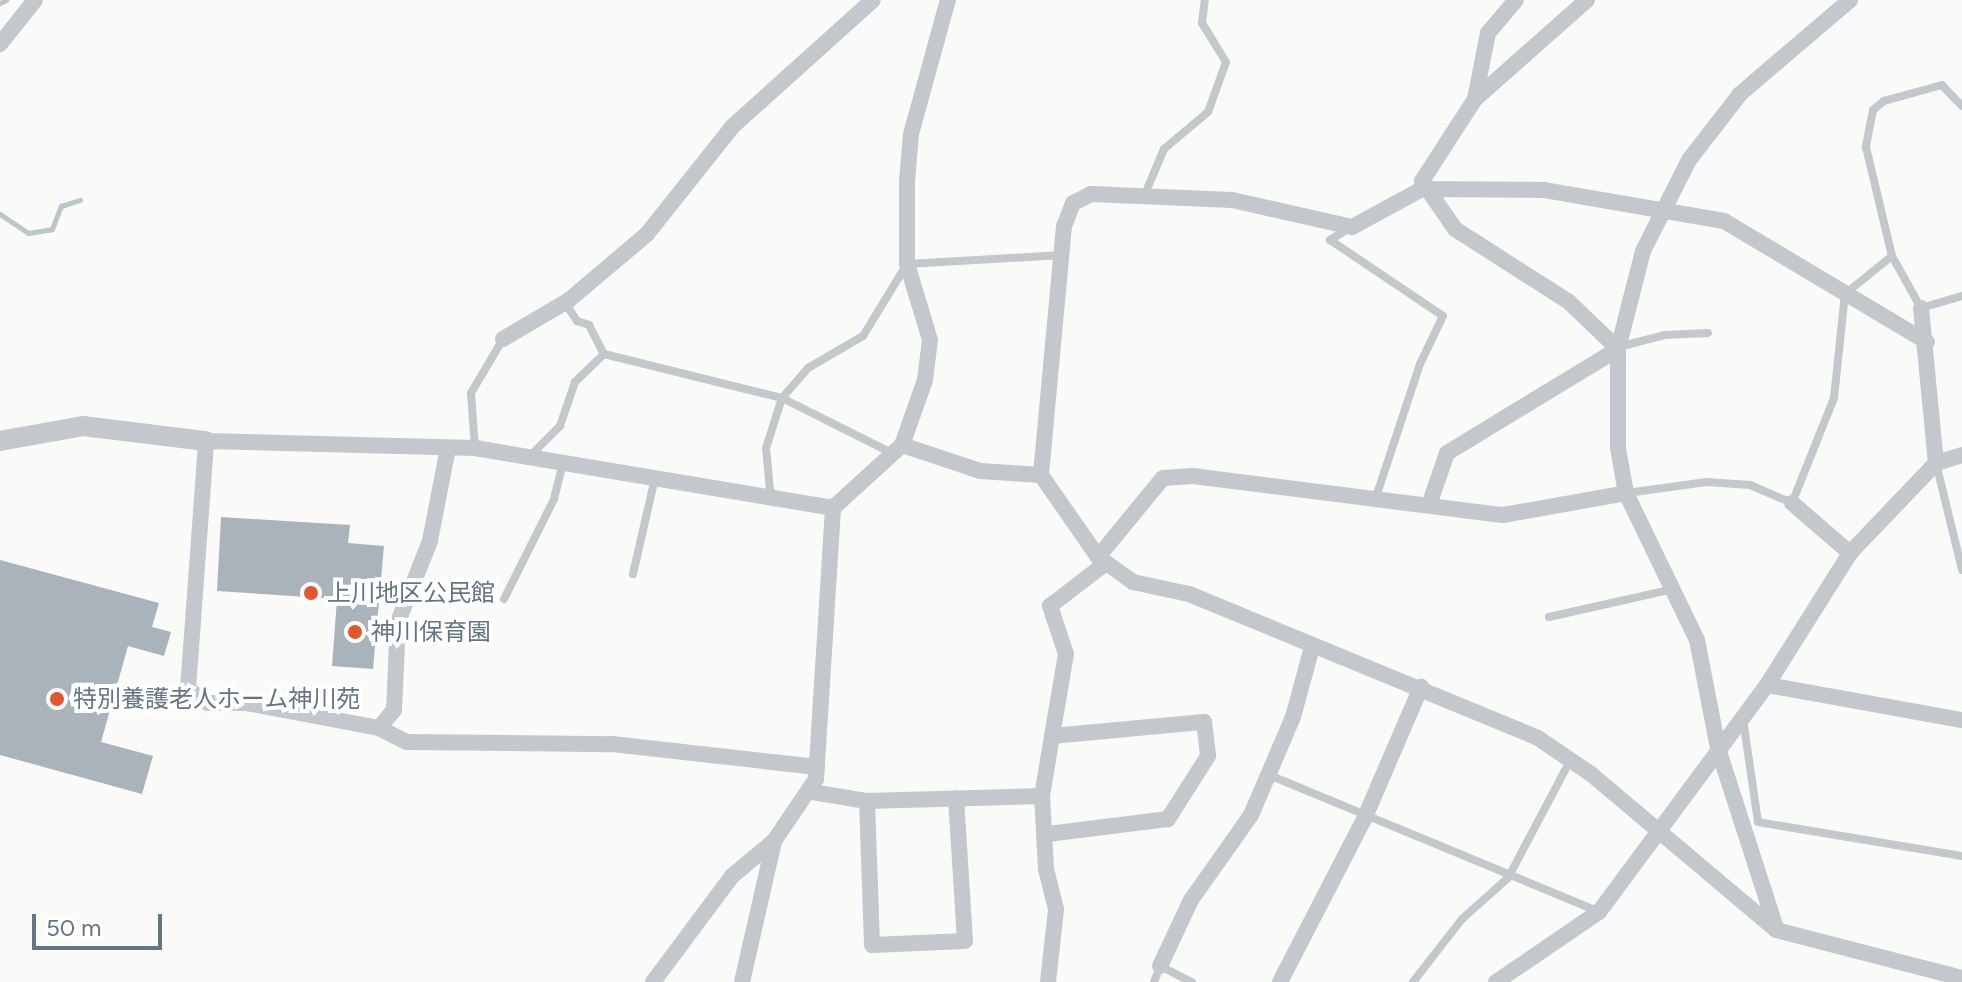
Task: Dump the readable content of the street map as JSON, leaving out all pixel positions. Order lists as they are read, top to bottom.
{
  "places": ["上川地区公民館", "神川保育園", "特別養護老人ホーム神川苑"],
  "scale_bar": "50 m"
}
